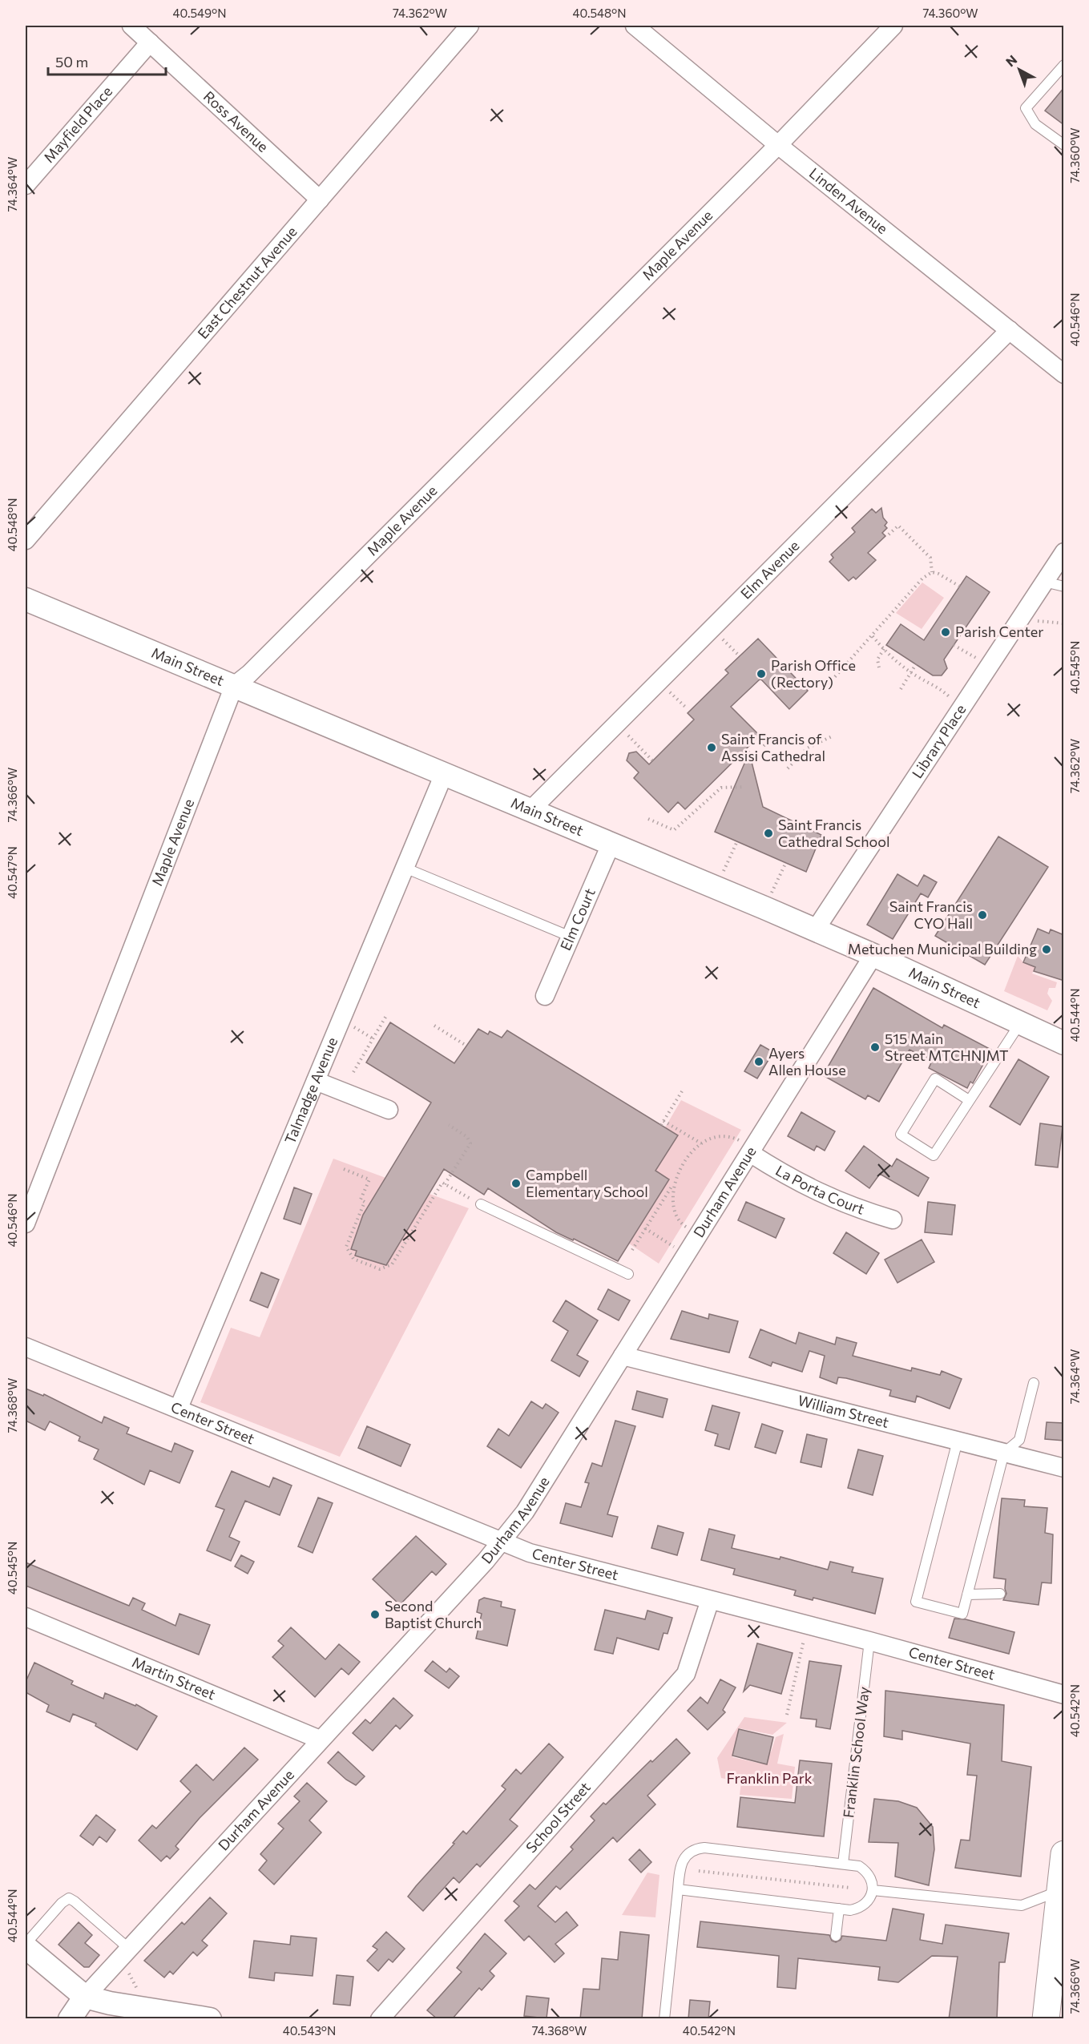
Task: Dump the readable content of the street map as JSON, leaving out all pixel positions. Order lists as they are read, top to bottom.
{
  "streets": {
    "street": [
      "Ross Avenue",
      "Mayfield Place",
      "Linden Avenue",
      "Maple Avenue",
      "East Chestnut Avenue",
      "Elm Avenue",
      "Main Street",
      "Library Place",
      "Elm Court",
      "Talmadge Avenue",
      "La Porta Court",
      "Durham Avenue",
      "William Street",
      "Center Street",
      "Martin Street",
      "School Street"
    ],
    "lane": ["Franklin School Way"]
  },
  "crossings": [
    ["Ross Avenue", "Mayfield Place"],
    ["Ross Avenue", "East Chestnut Avenue"],
    ["Linden Avenue", "Maple Avenue"],
    ["Linden Avenue", "Elm Avenue"],
    ["Maple Avenue", "Main Street"],
    ["Elm Avenue", "Main Street"],
    ["Main Street", "Library Place"],
    ["Main Street", "Elm Court"],
    ["Main Street", "Talmadge Avenue"],
    ["Main Street", "Durham Avenue"],
    ["Talmadge Avenue", "Center Street"],
    ["La Porta Court", "Durham Avenue"],
    ["Durham Avenue", "William Street"],
    ["Durham Avenue", "Center Street"],
    ["Durham Avenue", "Martin Street"],
    ["Center Street", "Franklin School Way"],
    ["Center Street", "School Street"]
  ],
  "parks": ["Franklin Park"],
  "places": [
    "Parish Center",
    "Parish Office (Rectory)",
    "Saint Francis of Assisi Cathedral",
    "Saint Francis Cathedral School",
    "Saint Francis CYO Hall",
    "Metuchen Municipal Building",
    "515 Main Street MTCHNJMT",
    "Ayers Allen House",
    "Campbell Elementary School",
    "Second Baptist Church"
  ],
  "scale_bar": "50 m",
  "north": "top left",
  "coordinates": [
    "40.549°N",
    "74.362°W",
    "40.548°N",
    "74.360°W",
    "74.364°W",
    "40.546°N",
    "40.545°N",
    "74.366°W",
    "40.547°N",
    "40.544°N",
    "74.368°W",
    "40.542°N",
    "40.543°N"
  ]
}
